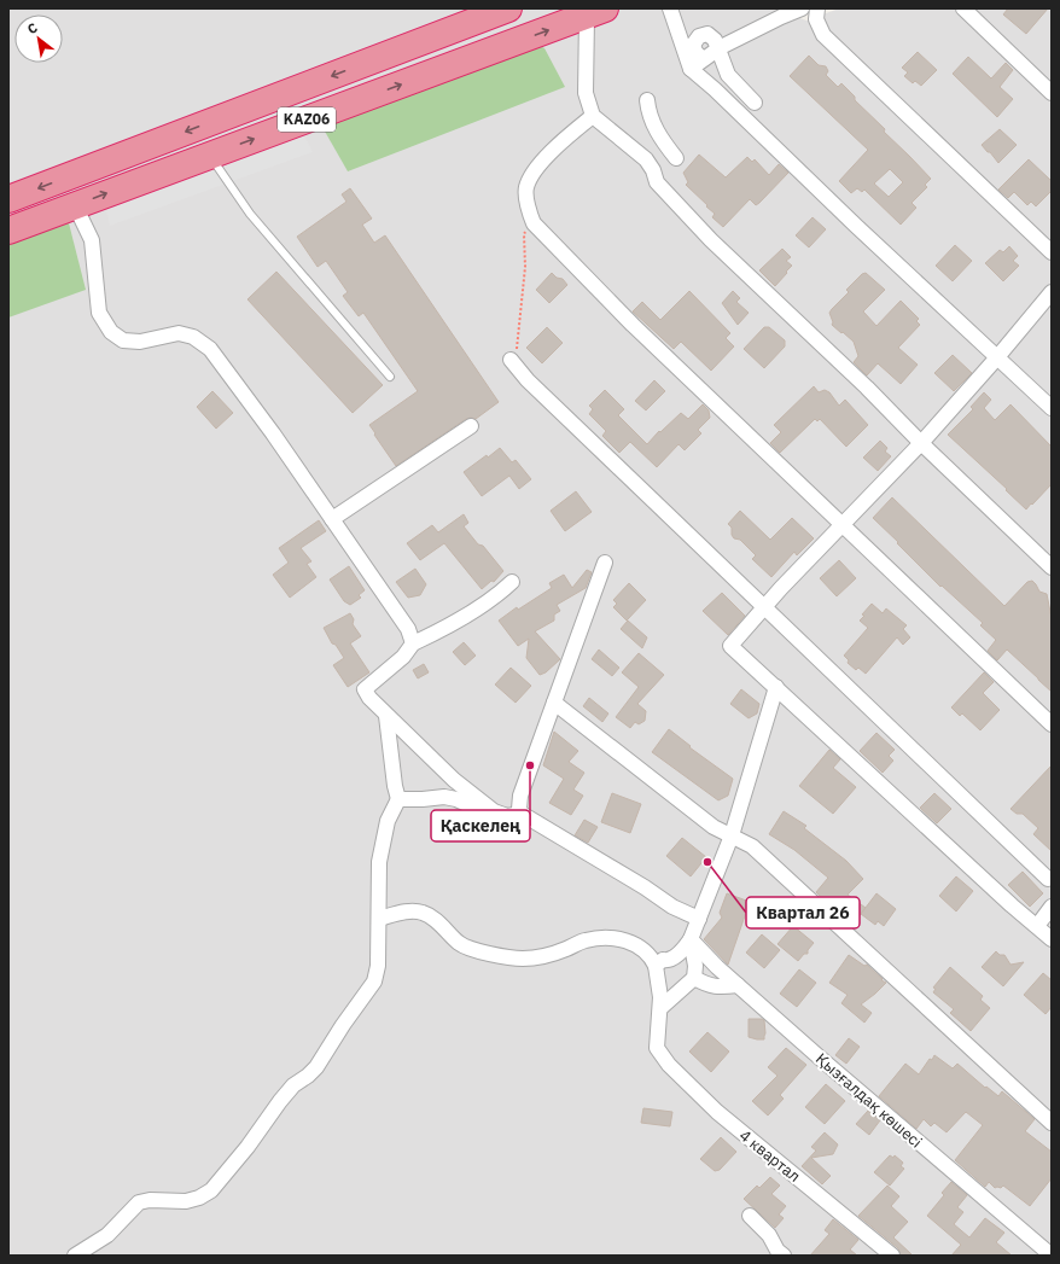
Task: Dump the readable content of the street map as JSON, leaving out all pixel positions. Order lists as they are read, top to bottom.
{
  "streets": {
    "highway": ["KАZ06"],
    "street": ["Қызғалдақ көшесі", "4 квартал"]
  },
  "places": ["Қаскелең", "Квартал 26"],
  "north": "top left"
}
